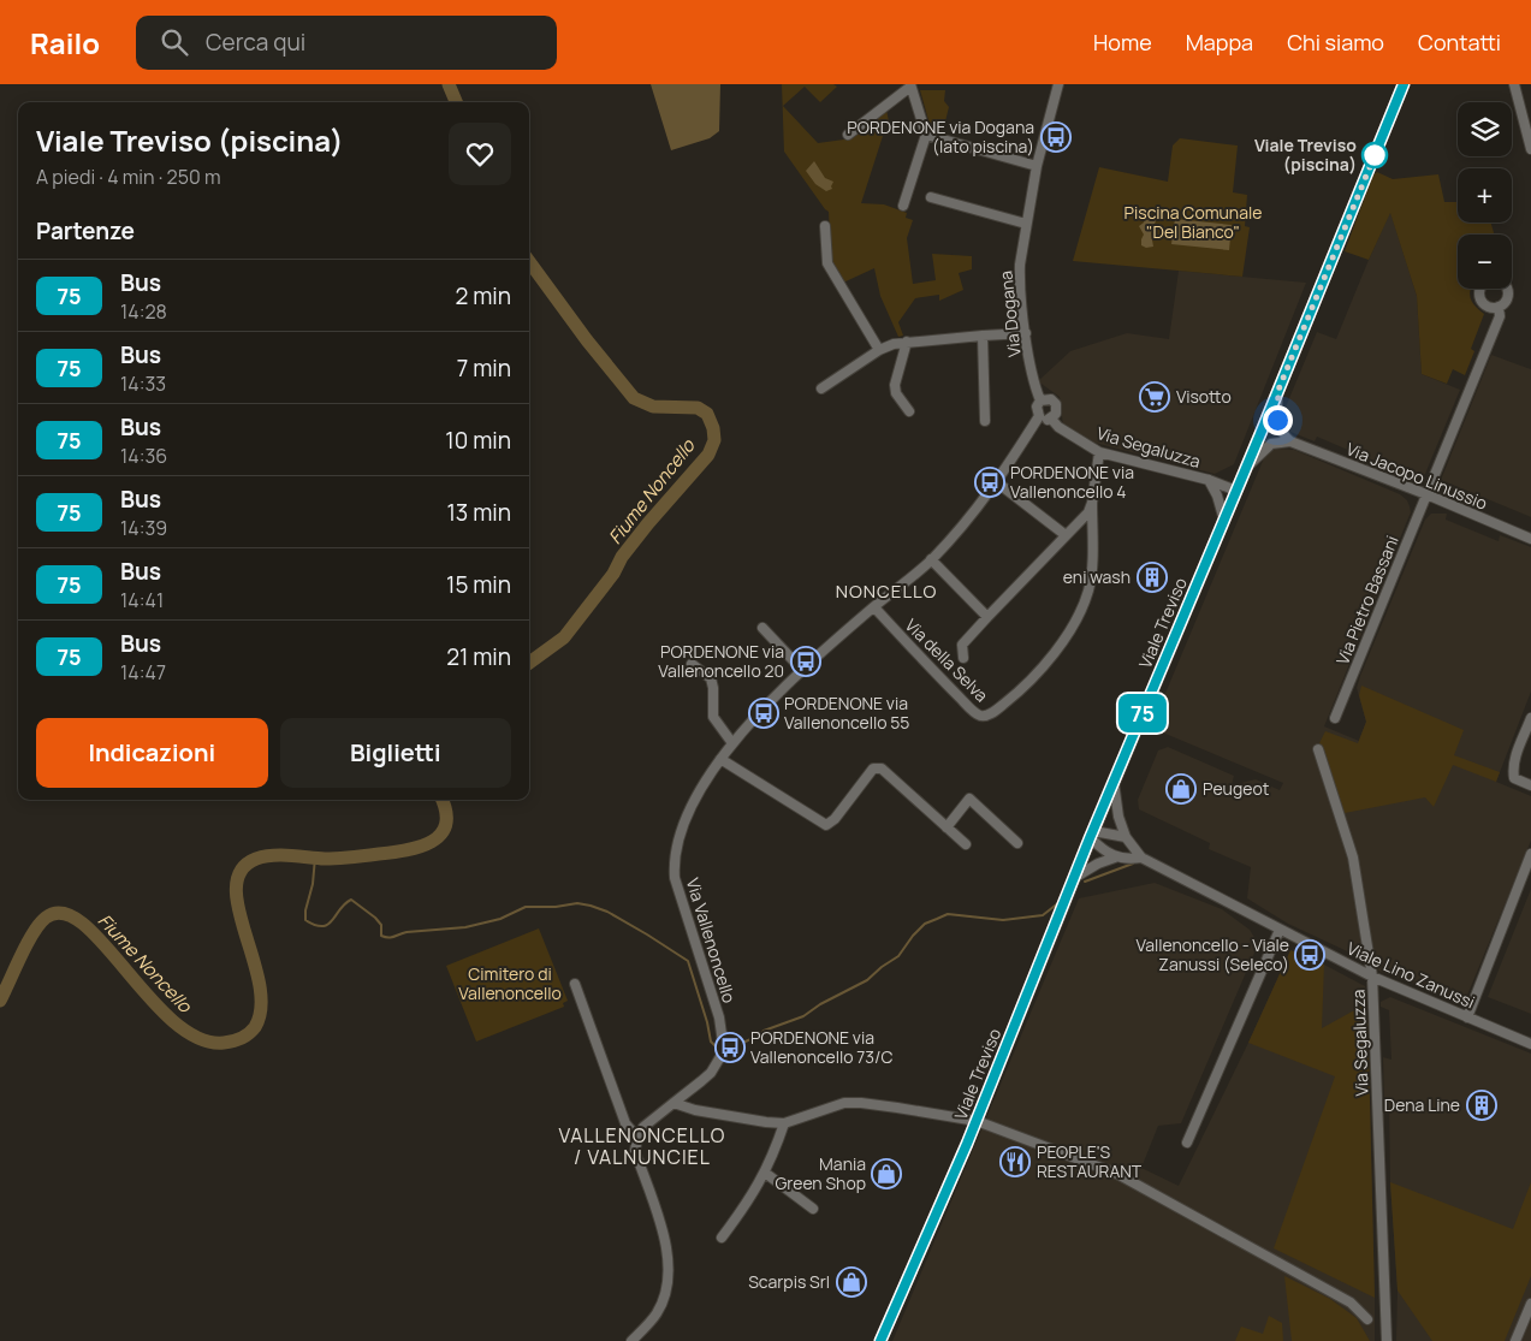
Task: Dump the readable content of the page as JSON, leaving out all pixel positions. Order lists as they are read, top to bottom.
{
  "streets": {
    "main road": ["Viale Treviso"],
    "street": [
      "Via Dogana",
      "Via Segaluzza",
      "Via Jacopo Linussio",
      "Via Pietro Bassani",
      "Via della Selva",
      "Via Vallenoncello",
      "Viale Lino Zanussi"
    ]
  },
  "crossings": [
    ["Via Dogana", "Via Segaluzza"],
    ["Via Dogana", "Via Vallenoncello"],
    ["Via Segaluzza", "Viale Treviso"],
    ["Via Segaluzza", "Via Vallenoncello"],
    ["Via Segaluzza", "Viale Lino Zanussi"],
    ["Via Jacopo Linussio", "Via Pietro Bassani"],
    ["Viale Treviso", "Viale Lino Zanussi"],
    ["Via della Selva", "Via Vallenoncello"]
  ],
  "districts": ["NONCELLO", "VALLENONCELLO / VALNUNCIEL"],
  "water": ["Fiume Noncello"],
  "parks": ["Piscina Comunale \"Del Bianco\"", "Cimitero di Vallenoncello"],
  "places": {
    "bus stop": [
      "PORDENONE via Dogana (lato piscina)",
      "PORDENONE via Vallenoncello 4",
      "PORDENONE via Vallenoncello 20",
      "PORDENONE via Vallenoncello 55",
      "Vallenoncello - Viale Zanussi (Seleco)",
      "PORDENONE via Vallenoncello 73/C"
    ],
    "other": ["Viale Treviso (piscina)"],
    "supermarket": ["Visotto"],
    "building": ["eni wash", "Dena Line"],
    "shop": ["Peugeot", "Mania Green Shop", "Scarpis Srl"],
    "restaurant": ["PEOPLE'S RESTAURANT"]
  },
  "lines": ["bus line 75"],
  "page": {
    "header": "Railo",
    "search": "Cerca qui",
    "nav": [
      "Home",
      "Mappa",
      "Chi siamo",
      "Contatti"
    ],
    "on_map": "75",
    "map_buttons": ["+", "−"],
    "heading": [
      ["Viale Treviso (piscina)", "A piedi · 4 min · 250 m"],
      "Partenze"
    ],
    "list": [
      {
        "mark": "75",
        "name": "Bus",
        "note": "14:28",
        "value": "2 min"
      },
      {
        "mark": "75",
        "name": "Bus",
        "note": "14:33",
        "value": "7 min"
      },
      {
        "mark": "75",
        "name": "Bus",
        "note": "14:36",
        "value": "10 min"
      },
      {
        "mark": "75",
        "name": "Bus",
        "note": "14:39",
        "value": "13 min"
      },
      {
        "mark": "75",
        "name": "Bus",
        "note": "14:41",
        "value": "15 min"
      },
      {
        "mark": "75",
        "name": "Bus",
        "note": "14:47",
        "value": "21 min"
      }
    ],
    "buttons": ["Indicazioni", "Biglietti"]
  }
}
